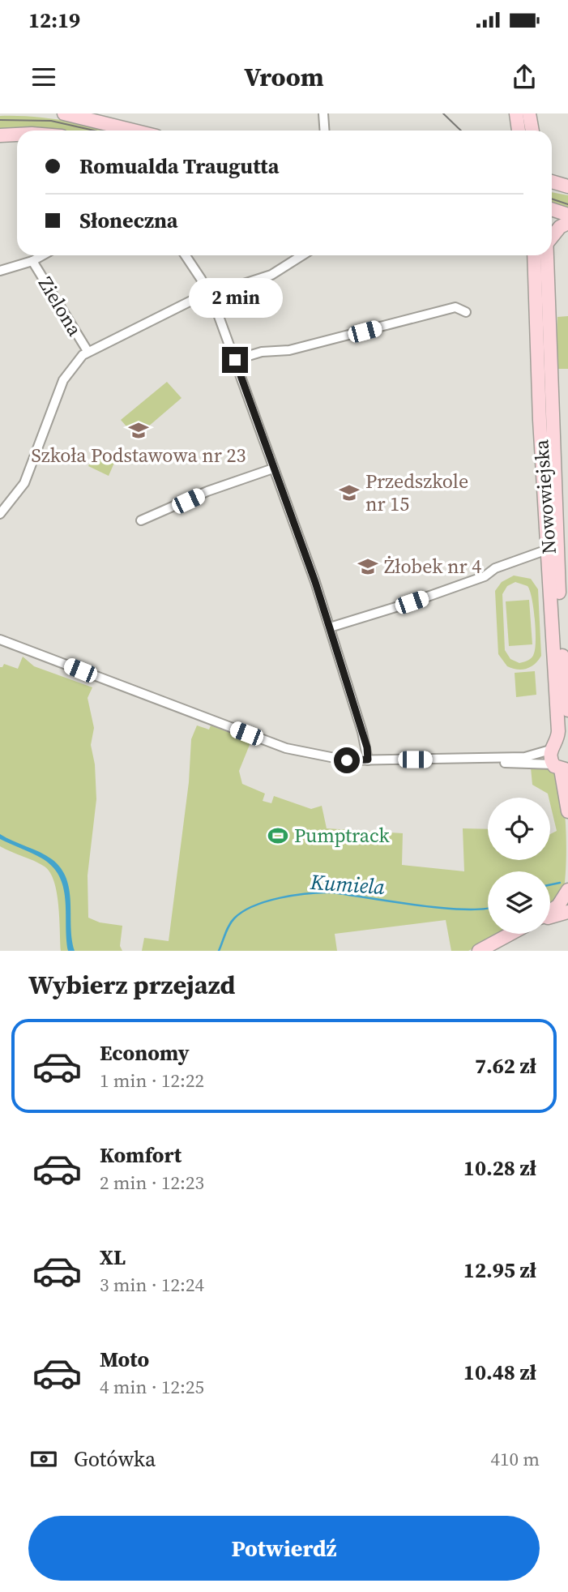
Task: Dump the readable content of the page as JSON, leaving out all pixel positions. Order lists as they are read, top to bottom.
{
  "streets": {
    "street": ["Zielona", "Nowowiejska"]
  },
  "water": ["Kumiela"],
  "places": {
    "school or university": ["Szkoła Podstawowa nr 23", "Przedszkole nr 15", "Żłobek nr 4"],
    "sports": ["Pumptrack"]
  },
  "page": {
    "status": "12:19",
    "header": "Vroom",
    "banner": ["Romualda Traugutta", "Słoneczna"],
    "bubble": "2 min",
    "heading": "Wybierz przejazd",
    "list": [
      {
        "name": "Economy",
        "note": "1 min · 12:22",
        "value": "7.62 zł"
      },
      {
        "name": "Komfort",
        "note": "2 min · 12:23",
        "value": "10.28 zł"
      },
      {
        "name": "XL",
        "note": "3 min · 12:24",
        "value": "12.95 zł"
      },
      {
        "name": "Moto",
        "note": "4 min · 12:25",
        "value": "10.48 zł"
      }
    ],
    "pay": ["Gotówka", "410 m"],
    "buttons": "Potwierdź"
  }
}
